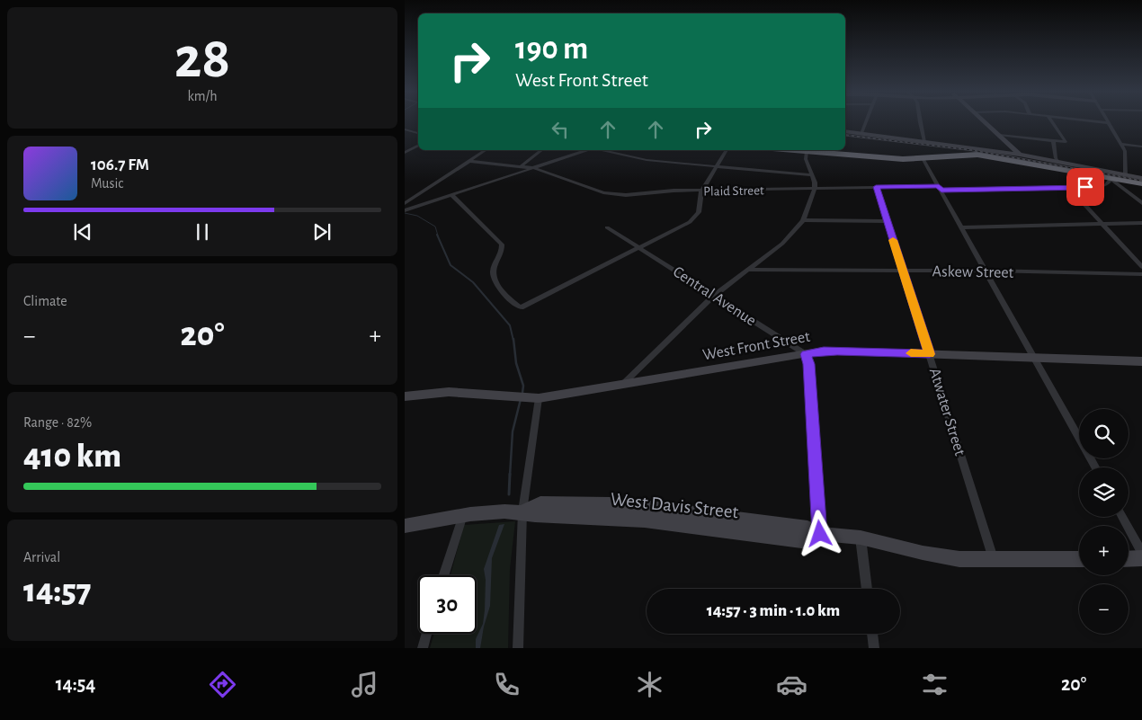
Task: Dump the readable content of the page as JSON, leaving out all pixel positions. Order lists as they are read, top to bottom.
{
  "streets": {
    "street": [
      "Plaid Street",
      "Askew Street",
      "Central Avenue",
      "West Front Street",
      "Atwater Street",
      "West Davis Street"
    ]
  },
  "crossings": [
    ["Plaid Street", "Atwater Street"],
    ["Askew Street", "Atwater Street"],
    ["Central Avenue", "West Front Street"],
    ["West Front Street", "Atwater Street"],
    ["Atwater Street", "West Davis Street"]
  ],
  "page": {
    "tile": [
      ["28", "km/h"],
      "Climate",
      ["Range · 82%", "410 km"],
      ["Arrival", "14:57"]
    ],
    "turn": ["190 m", "West Front Street"],
    "song": ["106.7 FM", "Music"],
    "heat": ["−", "20°", "+"],
    "map_buttons": ["+", "−"],
    "limit": "30",
    "trip": "14:57 · 3 min · 1.0 km",
    "tabs": ["14:54", "20°"]
  }
}
